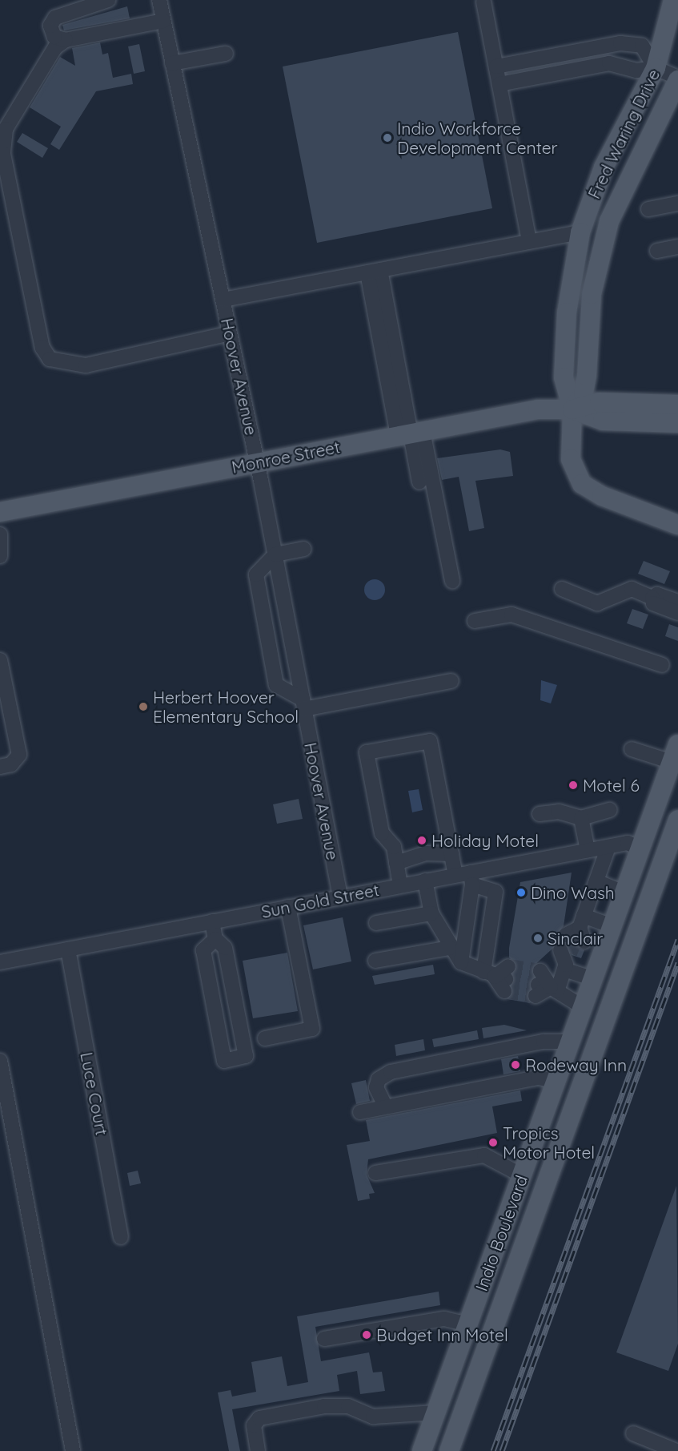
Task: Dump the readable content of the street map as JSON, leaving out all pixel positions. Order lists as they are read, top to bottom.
{
  "streets": {
    "main road": ["Fred Waring Drive", "Monroe Street", "Indio Boulevard"],
    "street": ["Hoover Avenue", "Sun Gold Street", "Luce Court"]
  },
  "crossings": [
    ["Fred Waring Drive", "Monroe Street"],
    ["Hoover Avenue", "Monroe Street"],
    ["Hoover Avenue", "Sun Gold Street"],
    ["Sun Gold Street", "Luce Court"],
    ["Sun Gold Street", "Indio Boulevard"]
  ],
  "places": [
    "Indio Workforce Development Center",
    "Herbert Hoover Elementary School",
    "Motel 6",
    "Holiday Motel",
    "Dino Wash",
    "Sinclair",
    "Rodeway Inn",
    "Tropics Motor Hotel",
    "Budget Inn Motel"
  ]
}
